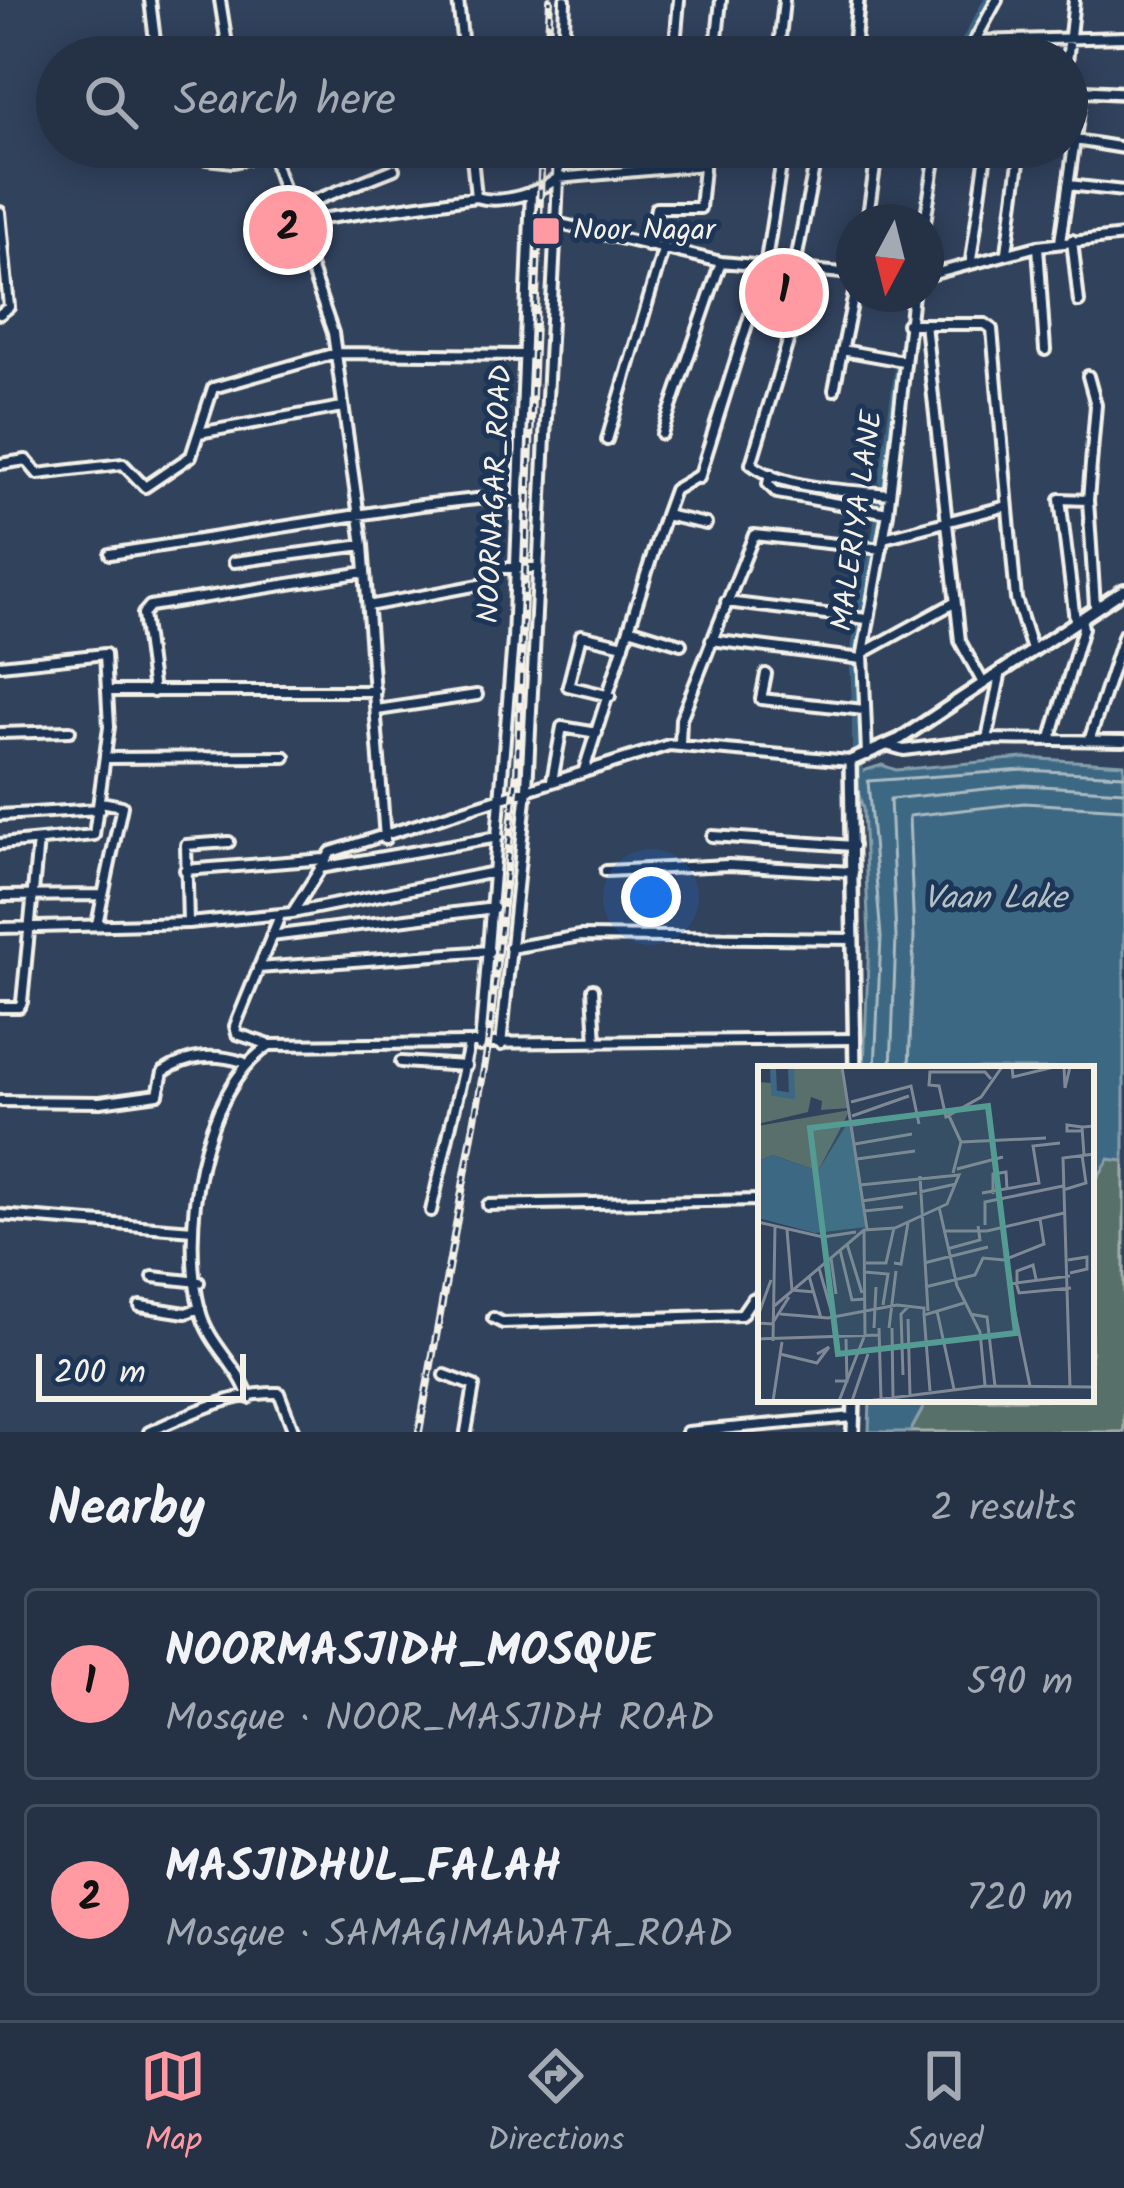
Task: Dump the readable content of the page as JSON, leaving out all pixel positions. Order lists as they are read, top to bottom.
{
  "streets": {
    "street": ["NOORNAGAR_ROAD", "MALERIYA LANE"]
  },
  "water": ["Vaan Lake"],
  "places": {
    "transit": ["Noor Nagar"]
  },
  "scale_bar": "200 m",
  "north": "bottom",
  "page": {
    "search": "Search here",
    "pins": ["2", "1"],
    "scale": "200 m",
    "heading": ["Nearby", "2 results"],
    "list": [
      {
        "mark": "1",
        "name": "NOORMASJIDH_MOSQUE",
        "note": "Mosque · NOOR_MASJIDH ROAD",
        "value": "590 m"
      },
      {
        "mark": "2",
        "name": "MASJIDHUL_FALAH",
        "note": "Mosque · SAMAGIMAWATA_ROAD",
        "value": "720 m"
      }
    ],
    "nav": ["Map", "Directions", "Saved"]
  }
}
